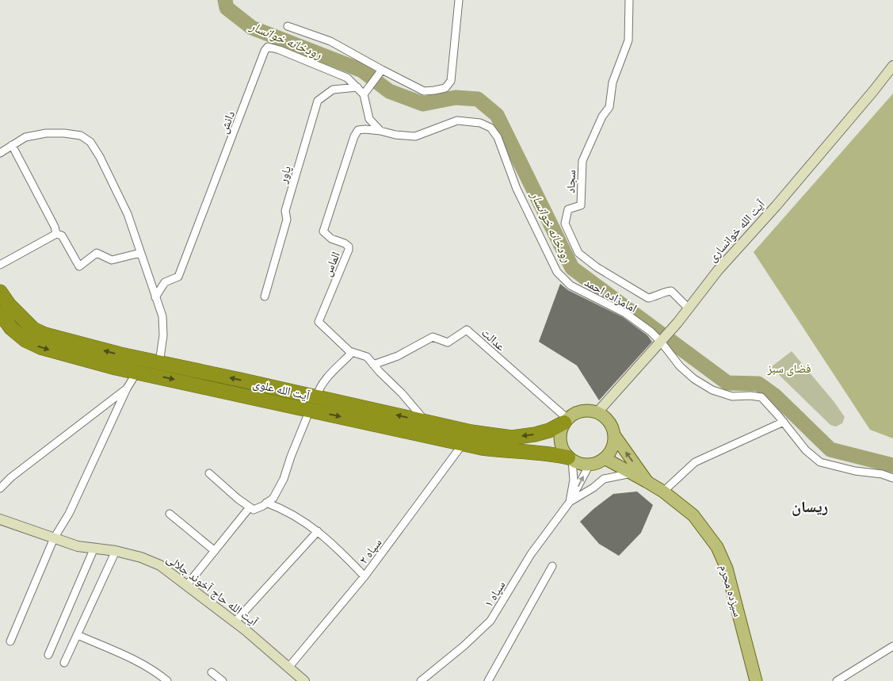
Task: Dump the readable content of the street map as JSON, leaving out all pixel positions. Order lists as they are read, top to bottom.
{
  "streets": {
    "highway": ["آیت الله علوی"],
    "main road": ["آیت الله خوانساری", "آیت الله حاج آخوند جلالی", "سیزده محرم"],
    "street": [
      "دانش",
      "پاور",
      "سجاد",
      "الماس",
      "امامزاده احمد",
      "عدالت",
      "سپاه ۲",
      "سپاه ۱"
    ]
  },
  "crossings": [
    ["دانش", "پاور"],
    ["سجاد", "آیت الله خوانساری"],
    ["آیت الله خوانساری", "امامزاده احمد"],
    ["آیت الله خوانساری", "عدالت"],
    ["آیت الله خوانساری", "آیت الله علوی"],
    ["آیت الله خوانساری", "سیزده محرم"],
    ["الماس", "امامزاده احمد"],
    ["عدالت", "آیت الله علوی"],
    ["عدالت", "سیزده محرم"],
    ["آیت الله علوی", "سپاه ۲"],
    ["آیت الله علوی", "سیزده محرم"],
    ["سپاه ۲", "آیت الله حاج آخوند جلالی"]
  ],
  "districts": ["ریسان"],
  "water": ["رودخانه خوانسار"],
  "parks": ["فضای سبز"]
}
